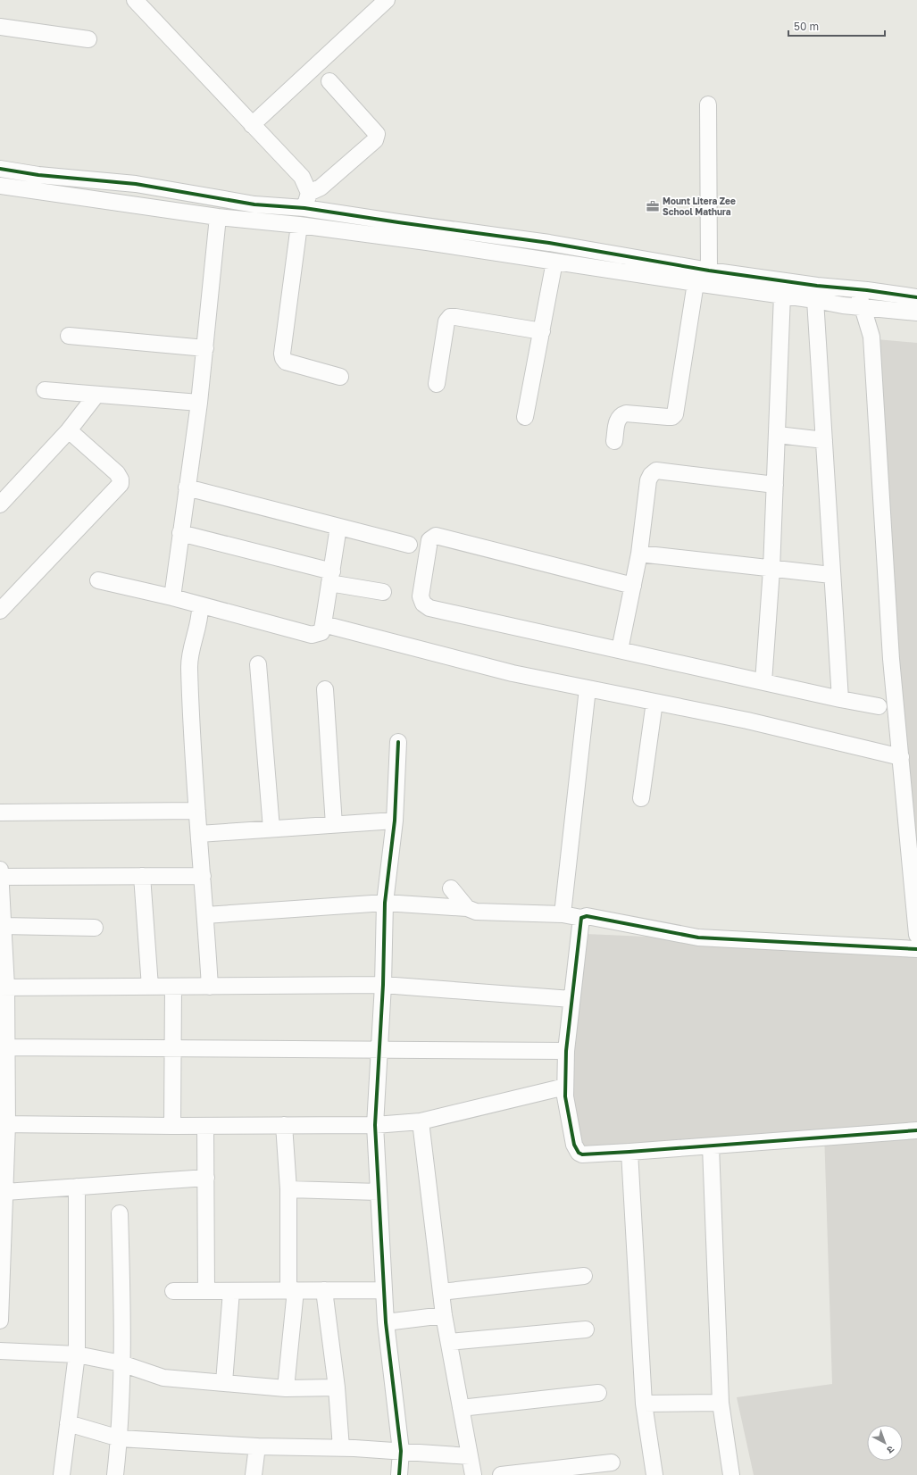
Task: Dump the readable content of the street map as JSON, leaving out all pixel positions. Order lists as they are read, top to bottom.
{
  "places": {
    "office": ["Mount Litera Zee School Mathura"]
  },
  "scale_bar": "50 m",
  "north": "bottom right"
}
